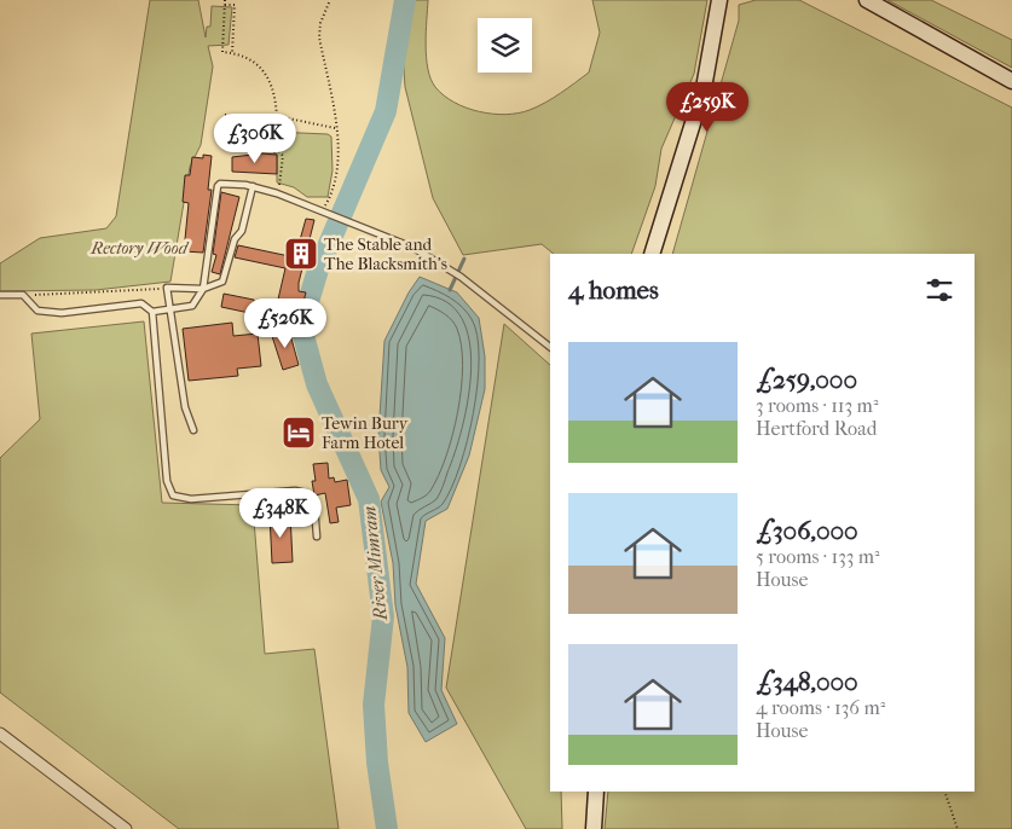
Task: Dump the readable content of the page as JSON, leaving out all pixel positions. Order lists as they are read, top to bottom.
{
  "water": ["River Mimram"],
  "parks": ["Rectory Wood"],
  "places": {
    "building": ["The Stable and The Blacksmith's"],
    "hotel": ["Tewin Bury Farm Hotel"]
  },
  "page": {
    "price": [
      "£259K",
      "£306K",
      "£526K",
      "£348K"
    ],
    "heading": "4 homes",
    "list": [
      {
        "name": "£259,000",
        "note": "3 rooms · 113 m² · Hertford Road"
      },
      {
        "name": "£306,000",
        "note": "5 rooms · 133 m² · House"
      },
      {
        "name": "£348,000",
        "note": "4 rooms · 136 m² · House"
      }
    ]
  }
}
